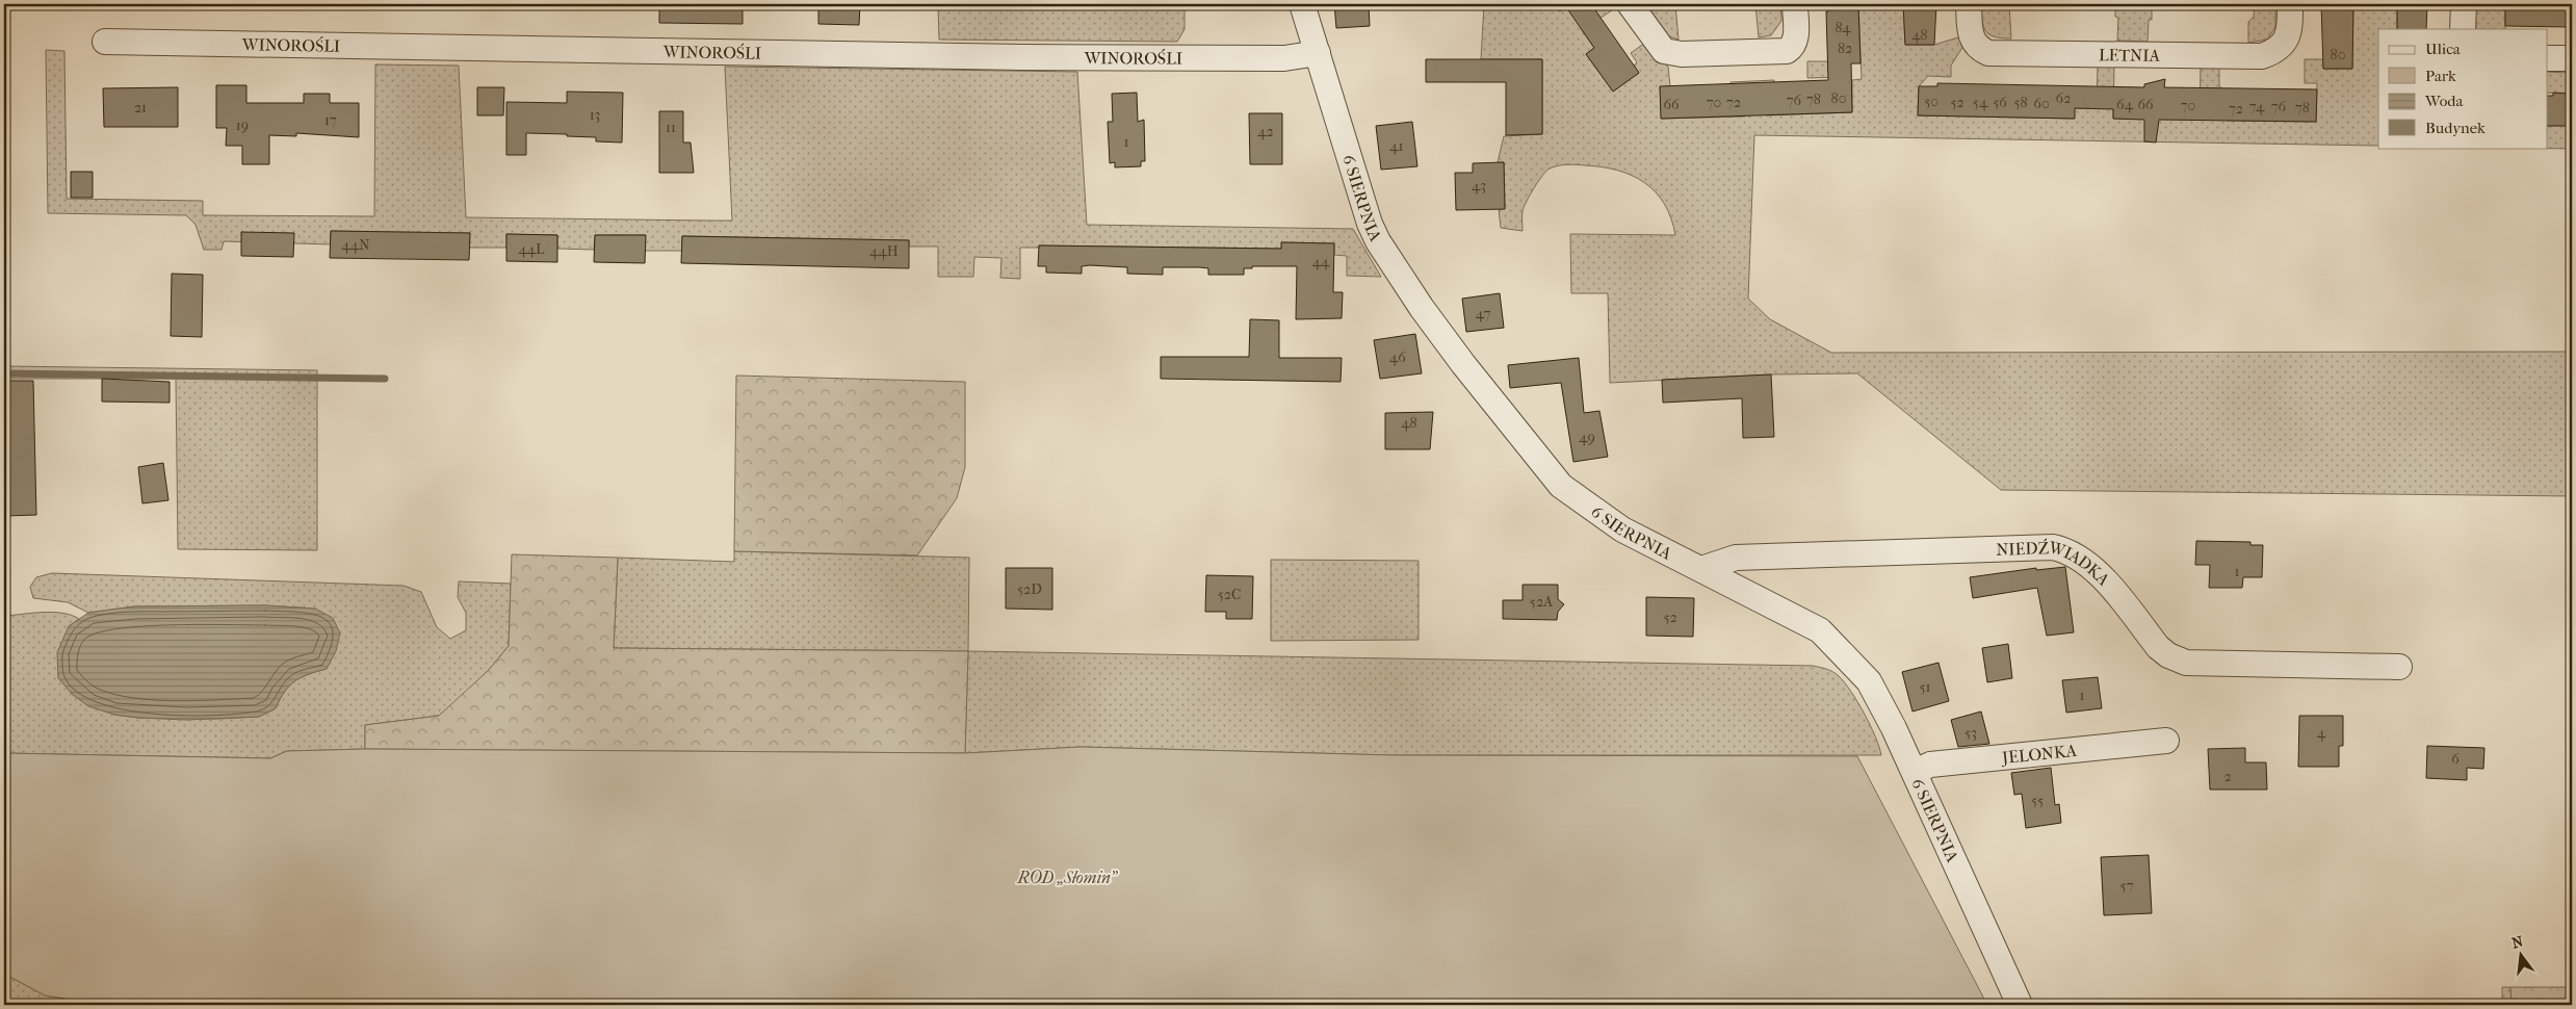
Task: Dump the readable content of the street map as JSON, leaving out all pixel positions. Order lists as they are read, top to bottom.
{
  "streets": {
    "street": [
      "WINOROŚLI",
      "LETNIA",
      "6 SIERPNIA",
      "NIEDŹWIADKA",
      "JELONKA"
    ]
  },
  "crossings": [
    ["WINOROŚLI", "6 SIERPNIA"],
    ["6 SIERPNIA", "NIEDŹWIADKA"],
    ["6 SIERPNIA", "JELONKA"]
  ],
  "parks": ["ROD „Słomin”"],
  "house_numbers": [
    "84",
    "48",
    "82",
    "80",
    "80",
    "62",
    "78",
    "76",
    "50",
    "70",
    "72",
    "52",
    "54",
    "56",
    "58",
    "60",
    "66",
    "64",
    "66",
    "70",
    "74",
    "76",
    "21",
    "78",
    "72",
    "13",
    "17",
    "19",
    "11",
    "42",
    "1",
    "41",
    "43",
    "44N",
    "44L",
    "44H",
    "44",
    "47",
    "46",
    "48",
    "49",
    "1",
    "52D",
    "52C",
    "52A",
    "52",
    "51",
    "1",
    "53",
    "4",
    "6",
    "2",
    "55",
    "57"
  ],
  "legend": [
    "Ulica",
    "Park",
    "Woda",
    "Budynek"
  ],
  "north": "top"
}
